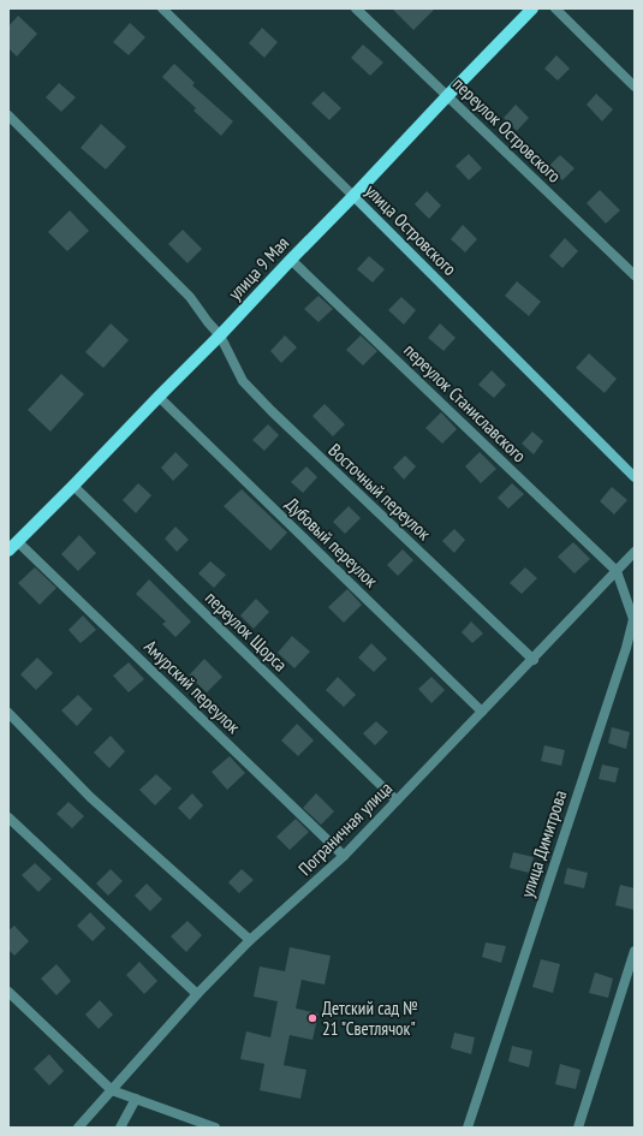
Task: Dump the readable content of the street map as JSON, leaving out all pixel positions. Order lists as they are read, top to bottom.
{
  "streets": {
    "main road": ["улица Островского", "улица 9 Мая"],
    "street": [
      "переулок Островского",
      "переулок Станиславского",
      "Восточный переулок",
      "Дубовый переулок",
      "переулок Щорса",
      "Амурский переулок",
      "Пограничная улица",
      "улица Димитрова"
    ]
  },
  "crossings": [
    ["переулок Островского", "улица 9 Мая"],
    ["улица Островского", "улица 9 Мая"],
    ["улица 9 Мая", "переулок Станиславского"],
    ["улица 9 Мая", "Восточный переулок"],
    ["улица 9 Мая", "Дубовый переулок"],
    ["улица 9 Мая", "переулок Щорса"],
    ["улица 9 Мая", "Амурский переулок"],
    ["переулок Станиславского", "Пограничная улица"],
    ["переулок Станиславского", "улица Димитрова"],
    ["Восточный переулок", "Пограничная улица"],
    ["Дубовый переулок", "Пограничная улица"],
    ["переулок Щорса", "Пограничная улица"],
    ["Амурский переулок", "Пограничная улица"],
    ["Пограничная улица", "улица Димитрова"]
  ],
  "places": ["Детский сад № 21 \"Светлячок\""]
}
